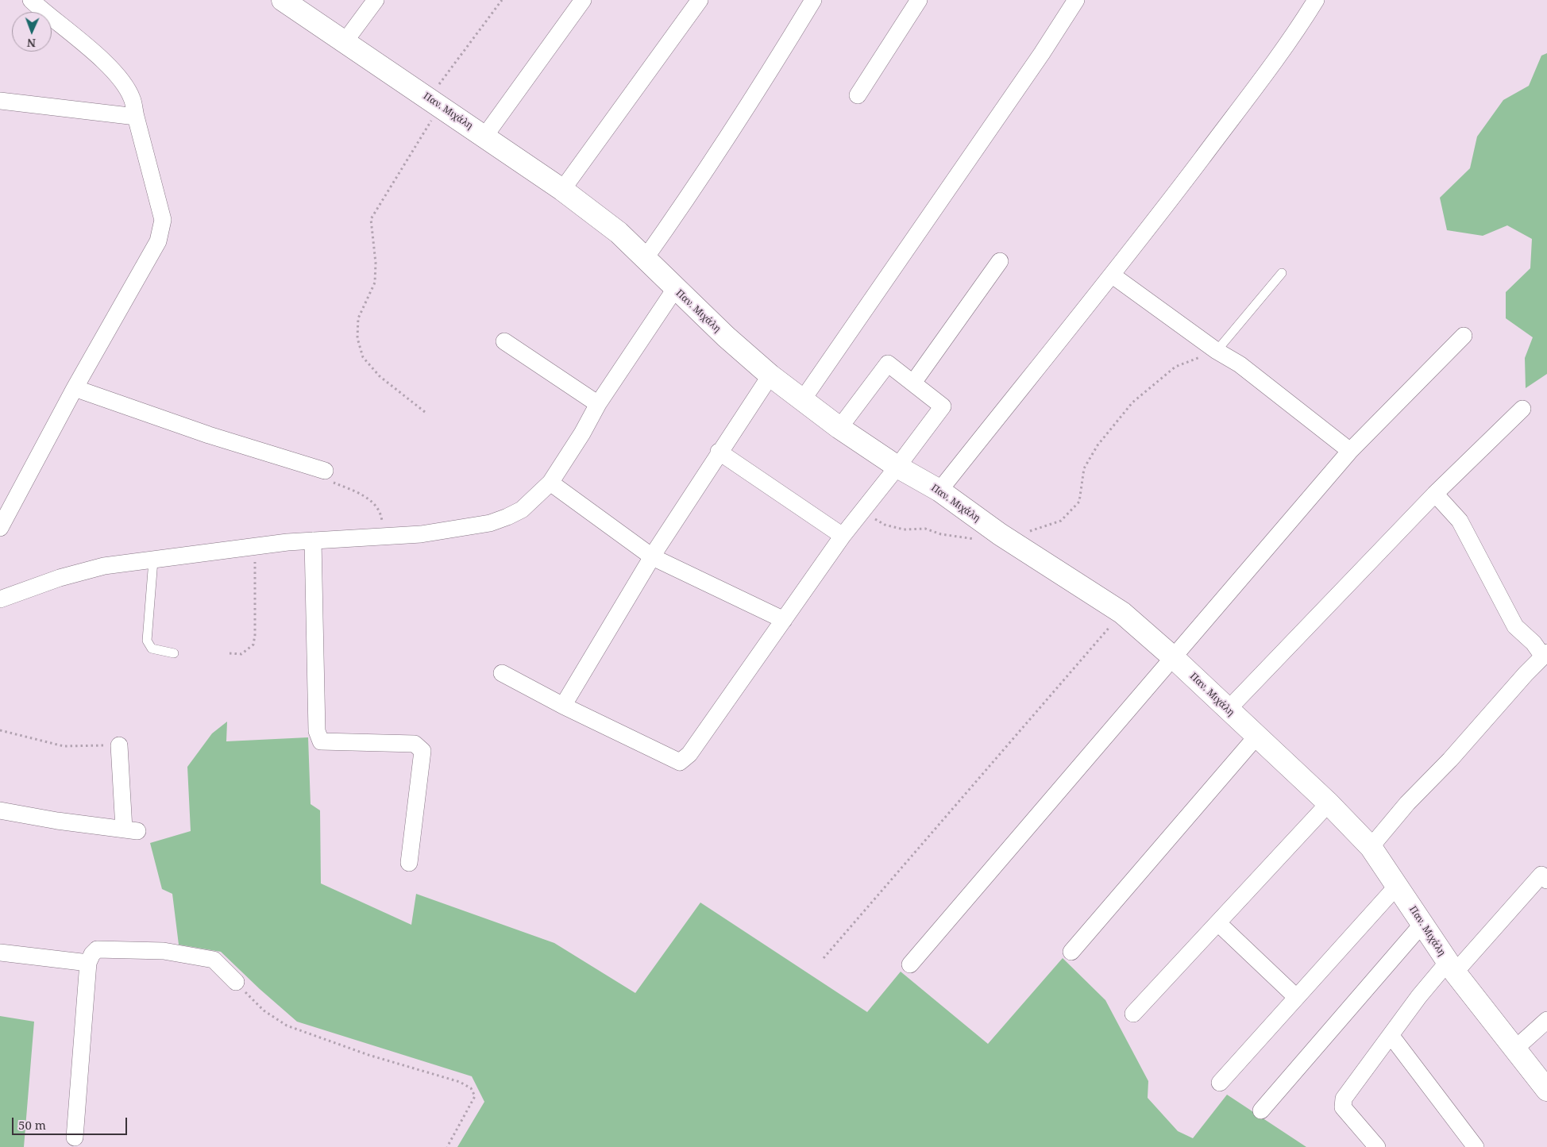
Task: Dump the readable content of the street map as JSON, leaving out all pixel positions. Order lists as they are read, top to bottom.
{
  "streets": {
    "street": ["Παν. Μιχάλη"]
  },
  "scale_bar": "50 m",
  "north": "bottom"
}
